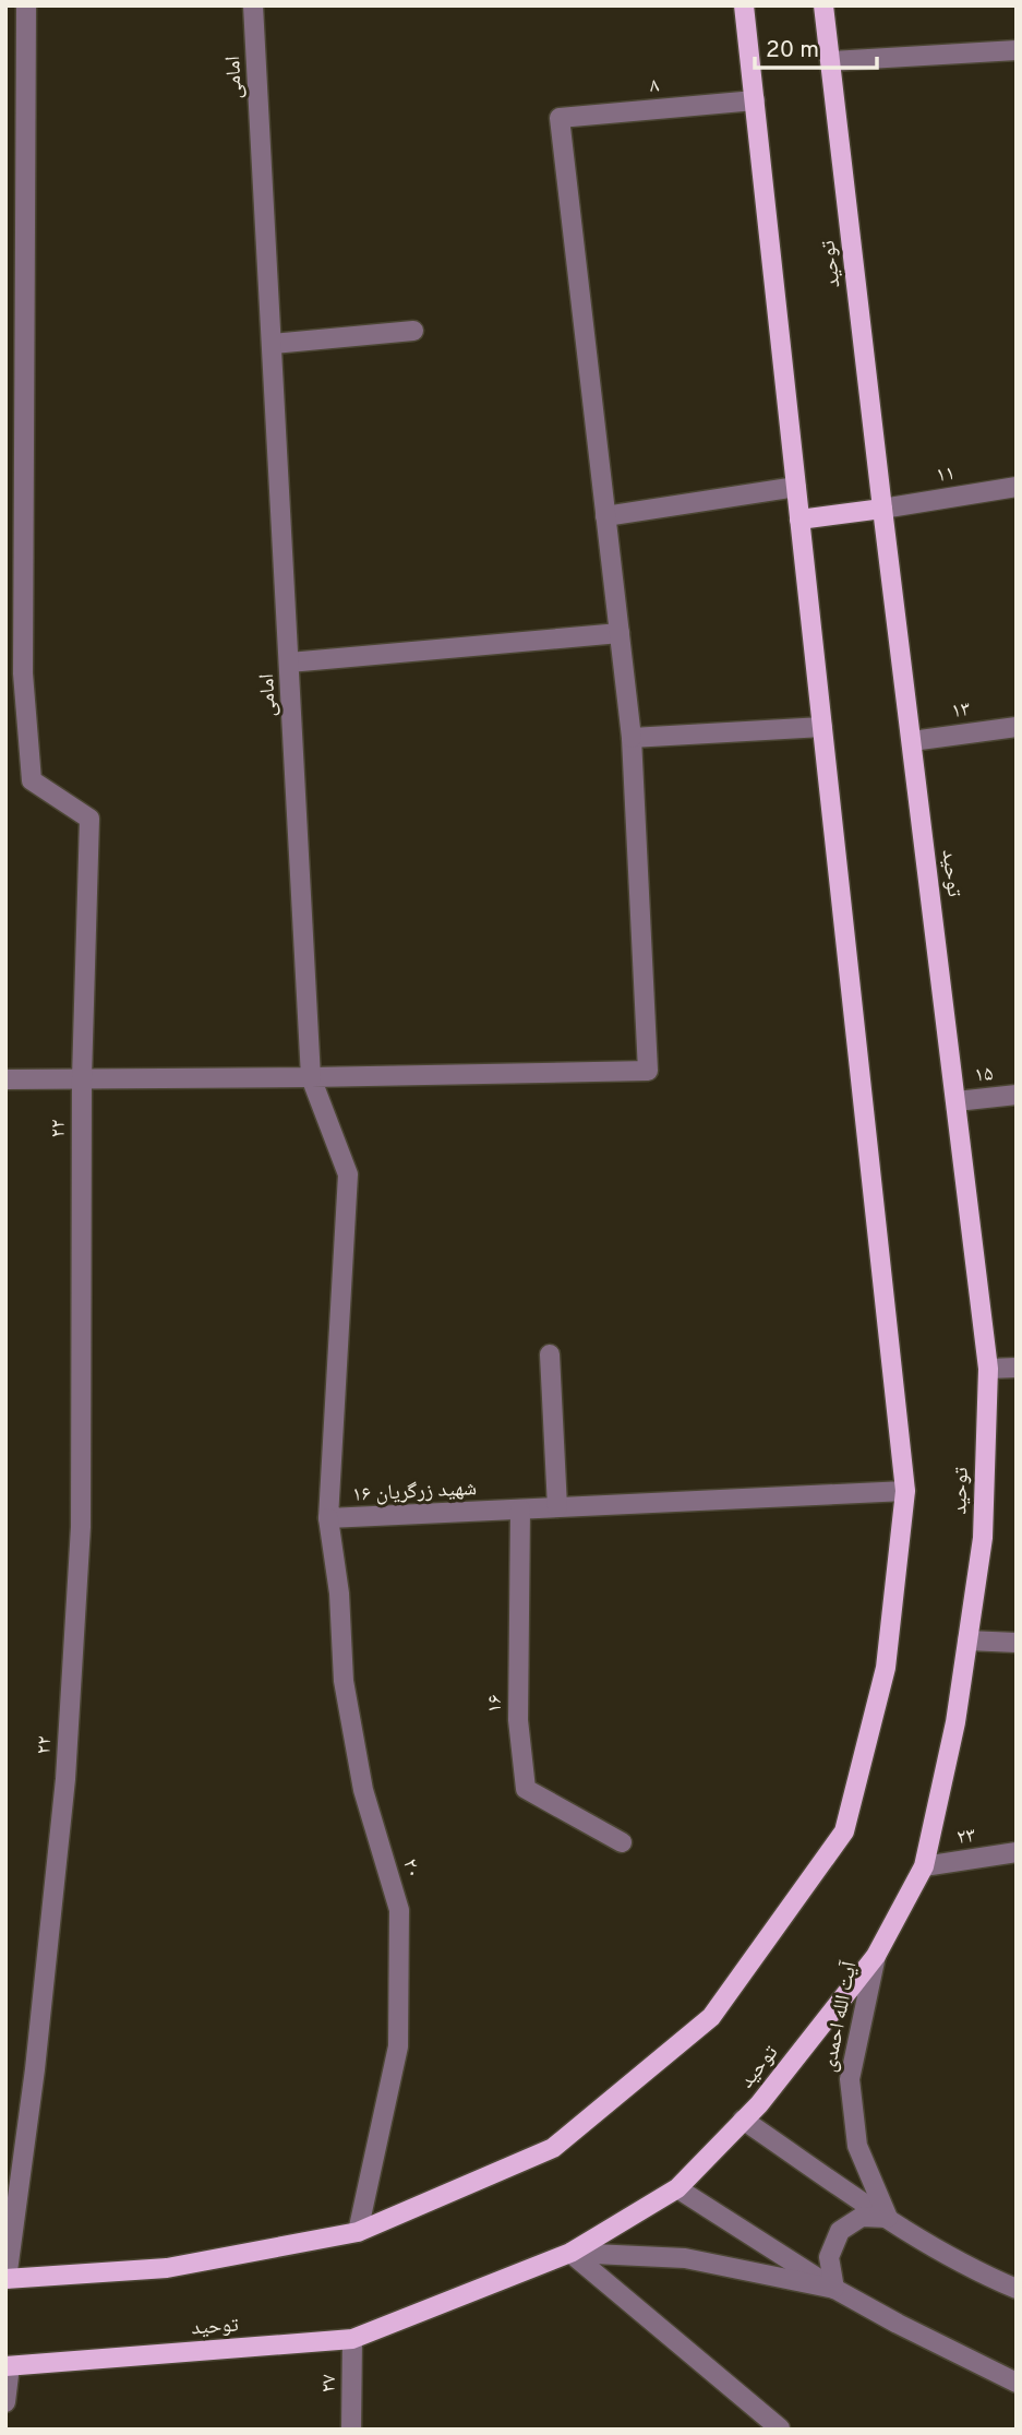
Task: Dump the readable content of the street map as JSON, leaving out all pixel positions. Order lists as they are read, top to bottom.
{
  "streets": {
    "main road": ["توحید"],
    "street": [
      "امامی",
      "۸",
      "۱۱",
      "۱۳",
      "۱۵",
      "۲۲",
      "۱۶ شهید زرگریان",
      "۱۶",
      "۲۳",
      "۲۰",
      "آیت الله احمدی",
      "۲۷"
    ]
  },
  "crossings": [
    ["امامی", "۱۶ شهید زرگریان"],
    ["توحید", "۱۱"],
    ["توحید", "۱۳"],
    ["توحید", "۱۵"],
    ["توحید", "۲۳"],
    ["توحید", "آیت الله احمدی"],
    ["توحید", "۲۷"],
    ["۱۶ شهید زرگریان", "۱۶"],
    ["۱۶ شهید زرگریان", "۲۰"]
  ],
  "scale_bar": "20 m"
}
